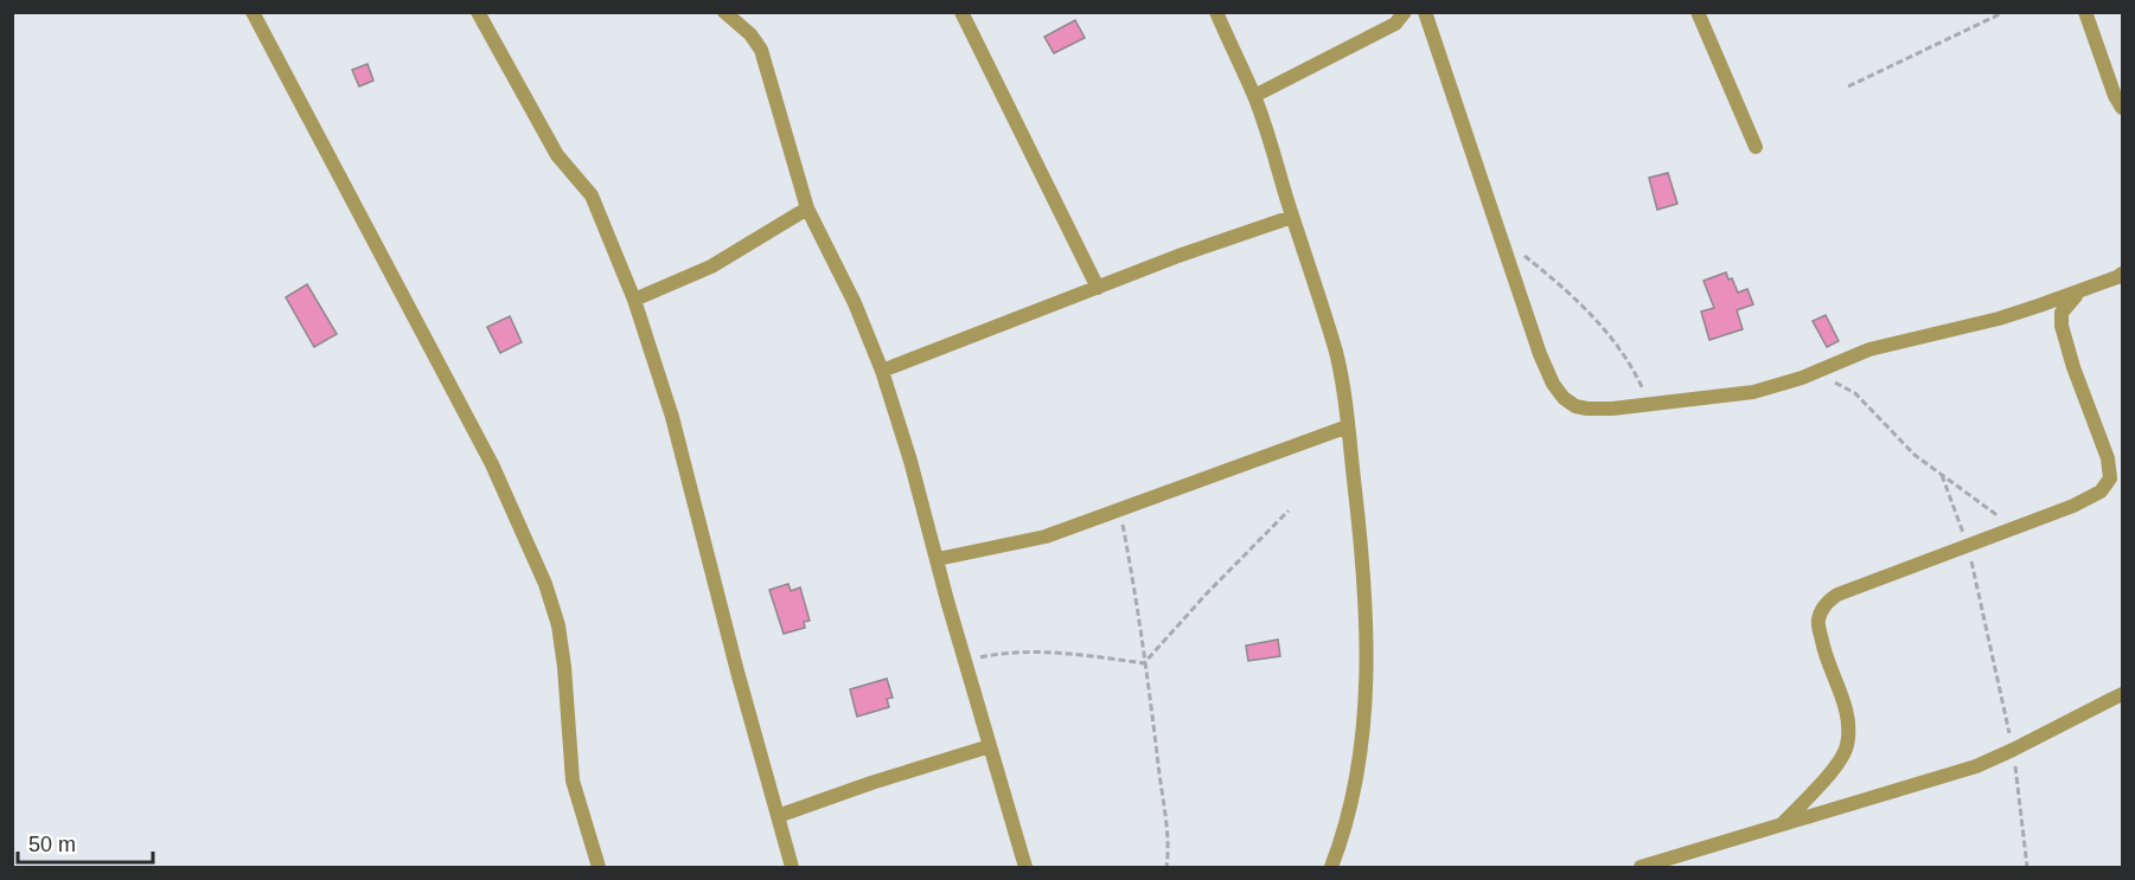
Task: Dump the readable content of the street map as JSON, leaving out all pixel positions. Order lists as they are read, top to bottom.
{
  "scale_bar": "50 m"
}
